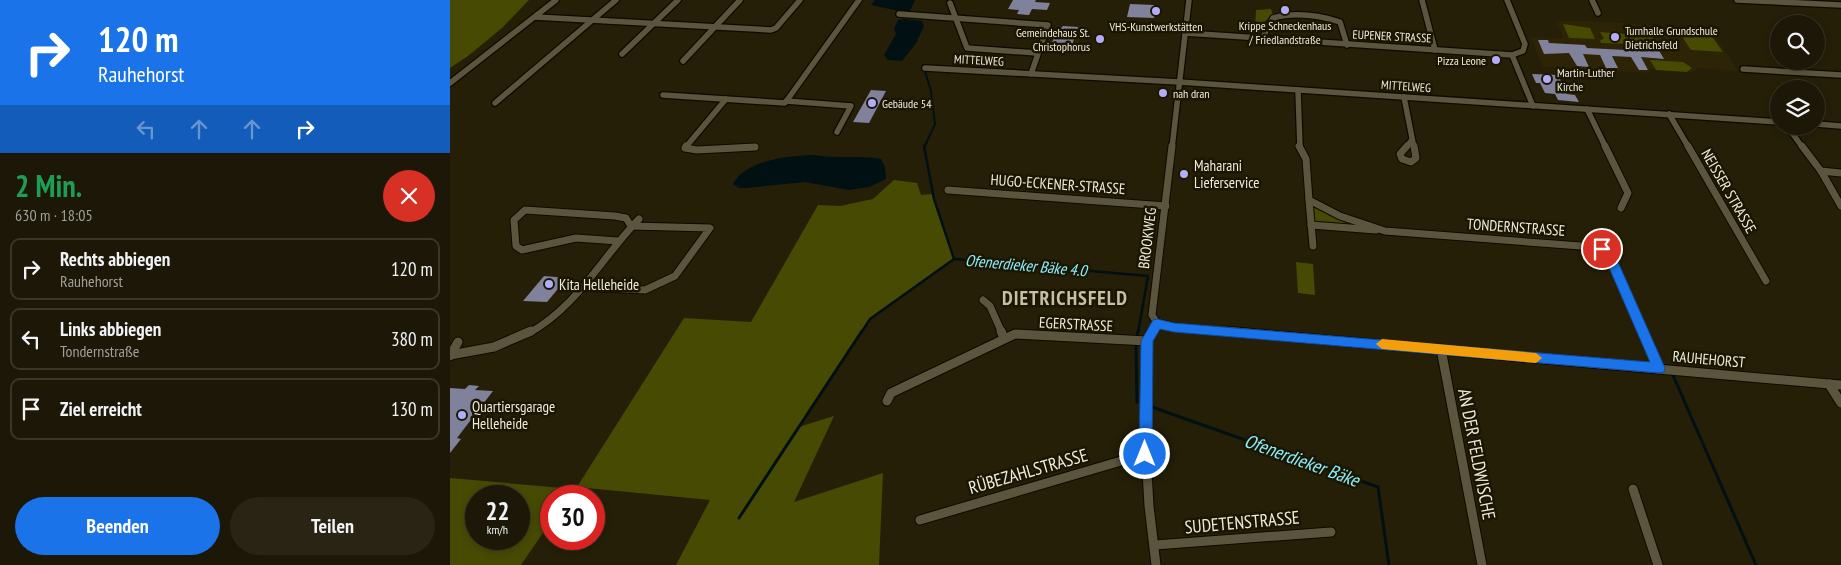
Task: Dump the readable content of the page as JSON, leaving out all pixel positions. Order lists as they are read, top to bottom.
{
  "streets": {
    "street": [
      "EUPENER STRASSE",
      "MITTELWEG",
      "HUGO-ECKENER-STRASSE",
      "NEISSER STRASSE",
      "TONDERNSTRASSE",
      "BROOKWEG",
      "EGERSTRASSE",
      "RAUHEHORST",
      "AN DER FELDWISCHE",
      "RÜBEZAHLSTRASSE",
      "SUDETENSTRASSE"
    ]
  },
  "crossings": [
    ["EUPENER STRASSE", "BROOKWEG"],
    ["MITTELWEG", "NEISSER STRASSE"],
    ["MITTELWEG", "BROOKWEG"],
    ["HUGO-ECKENER-STRASSE", "BROOKWEG"],
    ["TONDERNSTRASSE", "RAUHEHORST"],
    ["BROOKWEG", "RAUHEHORST"],
    ["RAUHEHORST", "AN DER FELDWISCHE"]
  ],
  "districts": ["DIETRICHSFELD"],
  "water": ["Ofenerdieker Bäke 4.0", "Ofenerdieker Bäke"],
  "places": [
    "Krippe Schneckenhaus / Friedlandstraße",
    "VHS-Kunstwerkstätten",
    "Turnhalle Grundschule Dietrichsfeld",
    "Gemeindehaus St. Christophorus",
    "Pizza Leone",
    "Martin-Luther Kirche",
    "nah dran",
    "Gebäude 54",
    "Maharani Lieferservice",
    "Kita Helleheide",
    "Quartiersgarage Helleheide"
  ],
  "page": {
    "turn": ["120 m", "Rauhehorst"],
    "heading": ["2 Min.", "630 m · 18:05"],
    "list": [
      {
        "name": "Rechts abbiegen",
        "note": "Rauhehorst",
        "value": "120 m"
      },
      {
        "name": "Links abbiegen",
        "note": "Tondernstraße",
        "value": "380 m"
      },
      {
        "name": "Ziel erreicht",
        "value": "130 m"
      }
    ],
    "speed": "22 km/h",
    "limit": "30",
    "buttons": ["Beenden", "Teilen"]
  }
}
